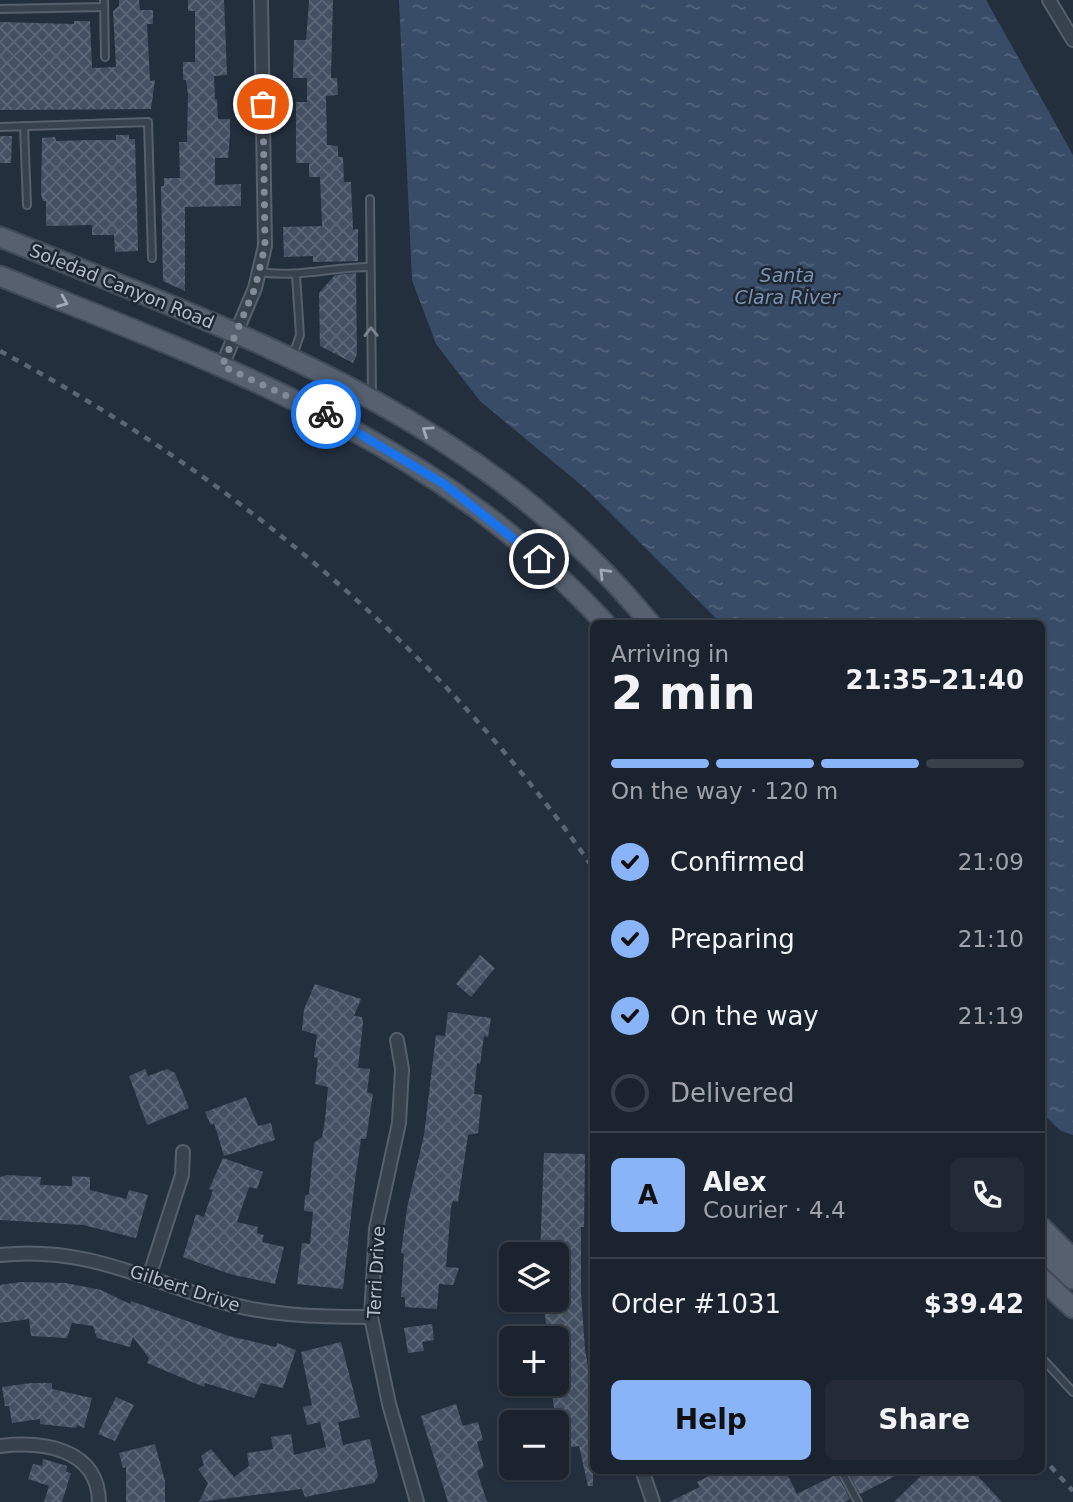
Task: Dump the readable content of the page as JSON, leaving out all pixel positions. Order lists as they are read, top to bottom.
{
  "streets": {
    "main road": ["Soledad Canyon Road"],
    "street": ["Terri Drive", "Gilbert Drive"]
  },
  "crossings": [
    ["Terri Drive", "Gilbert Drive"]
  ],
  "water": ["Santa Clara River"],
  "page": {
    "heading": ["2 min", "Arriving in", "21:35–21:40"],
    "panel": [
      "Alex",
      "Courier · 4.4",
      "Order #1031",
      "$39.42"
    ],
    "bar": "On the way · 120 m",
    "list": [
      ["Confirmed", "21:09"],
      ["Preparing", "21:10"],
      ["On the way", "21:19"],
      "Delivered"
    ],
    "round": "A",
    "map_buttons": ["+", "−"],
    "buttons": ["Help", "Share"]
  }
}
